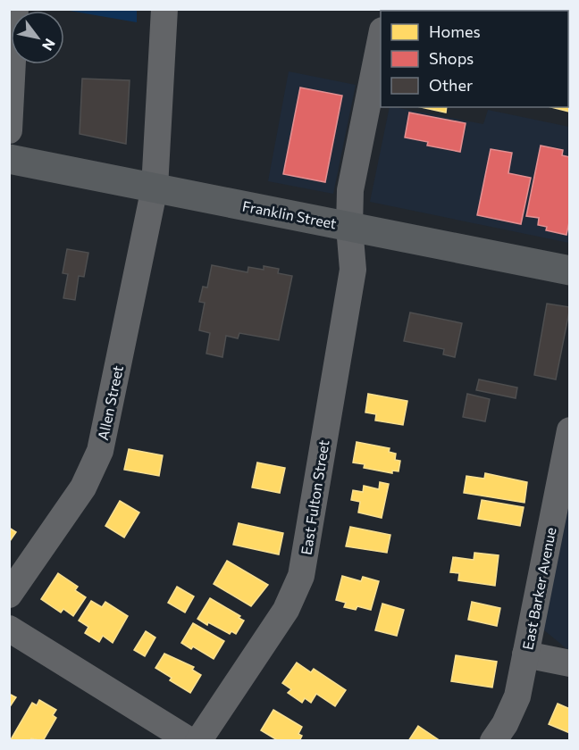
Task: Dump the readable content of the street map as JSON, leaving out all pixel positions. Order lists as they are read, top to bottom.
{
  "streets": {
    "main road": ["Franklin Street"],
    "street": ["Allen Street", "East Fulton Street", "East Barker Avenue"]
  },
  "crossings": [
    ["Franklin Street", "Allen Street"],
    ["Franklin Street", "East Fulton Street"]
  ],
  "legend": ["Homes", "Shops", "Other"],
  "north": "bottom right"
}
